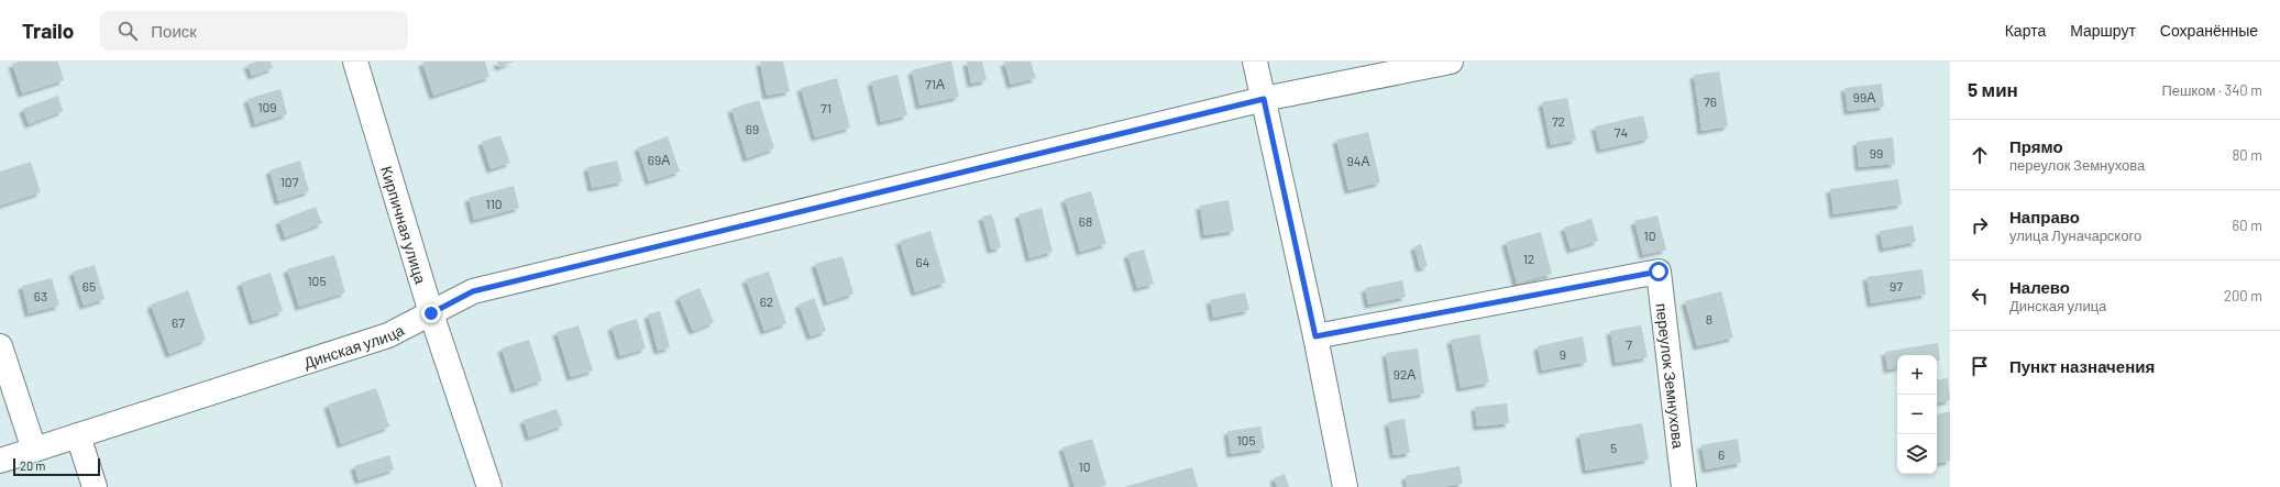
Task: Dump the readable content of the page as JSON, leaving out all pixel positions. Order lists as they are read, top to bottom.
{
  "streets": {
    "street": ["Кирпичная улица", "Динская улица", "переулок Земнухова"]
  },
  "crossings": [
    ["Кирпичная улица", "Динская улица"]
  ],
  "house_numbers": [
    "71А",
    "99А",
    "76",
    "109",
    "71",
    "72",
    "69",
    "74",
    "99",
    "69А",
    "94А",
    "107",
    "110",
    "68",
    "10",
    "12",
    "64",
    "105",
    "65",
    "97",
    "63",
    "62",
    "8",
    "67",
    "7",
    "9",
    "92А",
    "105",
    "5",
    "6",
    "10"
  ],
  "scale_bar": "20 m",
  "page": {
    "header": "Trailo",
    "search": "Поиск",
    "nav": ["Карта", "Маршрут", "Сохранённые"],
    "heading": ["5 мин", "Пешком · 340 m"],
    "list": [
      ["Прямо", "переулок Земнухова", "80 m"],
      ["Направо", "улица Луначарского", "60 m"],
      ["Налево", "Динская улица", "200 m"],
      "Пункт назначения"
    ],
    "map_buttons": ["+", "−"],
    "scale": "20 m"
  }
}
